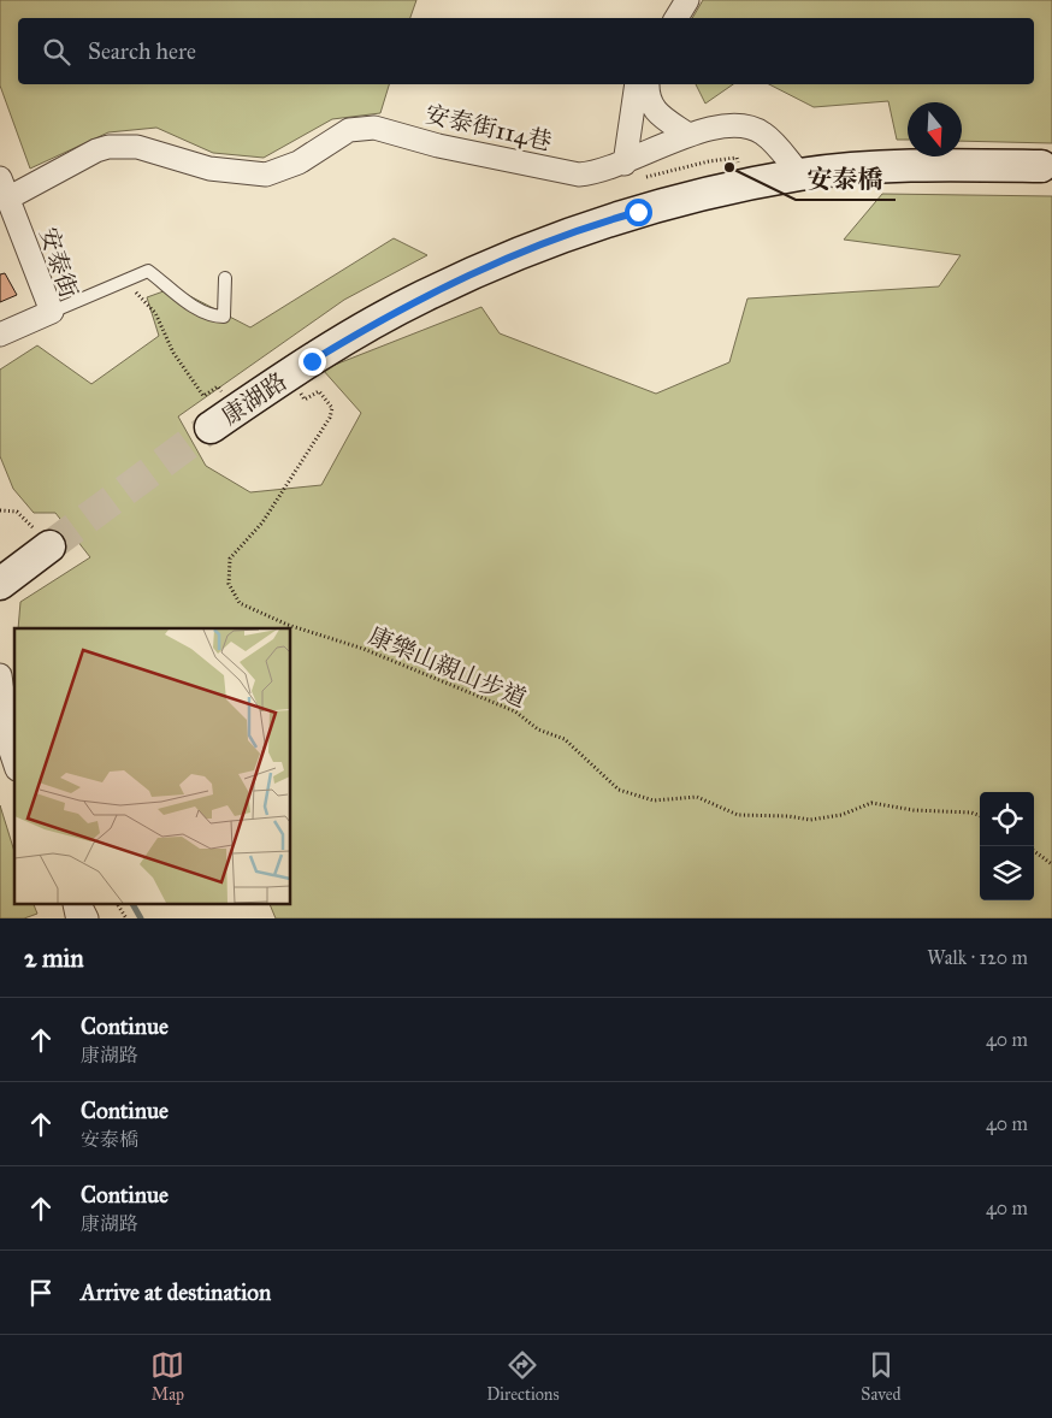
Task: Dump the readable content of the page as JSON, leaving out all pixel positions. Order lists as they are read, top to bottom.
{
  "streets": {
    "street": ["安泰街114巷", "安泰街", "康湖路"],
    "path": ["康樂山親山步道"]
  },
  "crossings": [
    ["安泰街114巷", "安泰街"],
    ["康湖路", "康樂山親山步道"]
  ],
  "places": ["安泰橋"],
  "north": "bottom",
  "page": {
    "search": "Search here",
    "heading": ["2 min", "Walk · 120 m"],
    "list": [
      ["Continue", "康湖路", "40 m"],
      ["Continue", "安泰橋", "40 m"],
      ["Continue", "康湖路", "40 m"],
      "Arrive at destination"
    ],
    "nav": ["Map", "Directions", "Saved"]
  }
}
